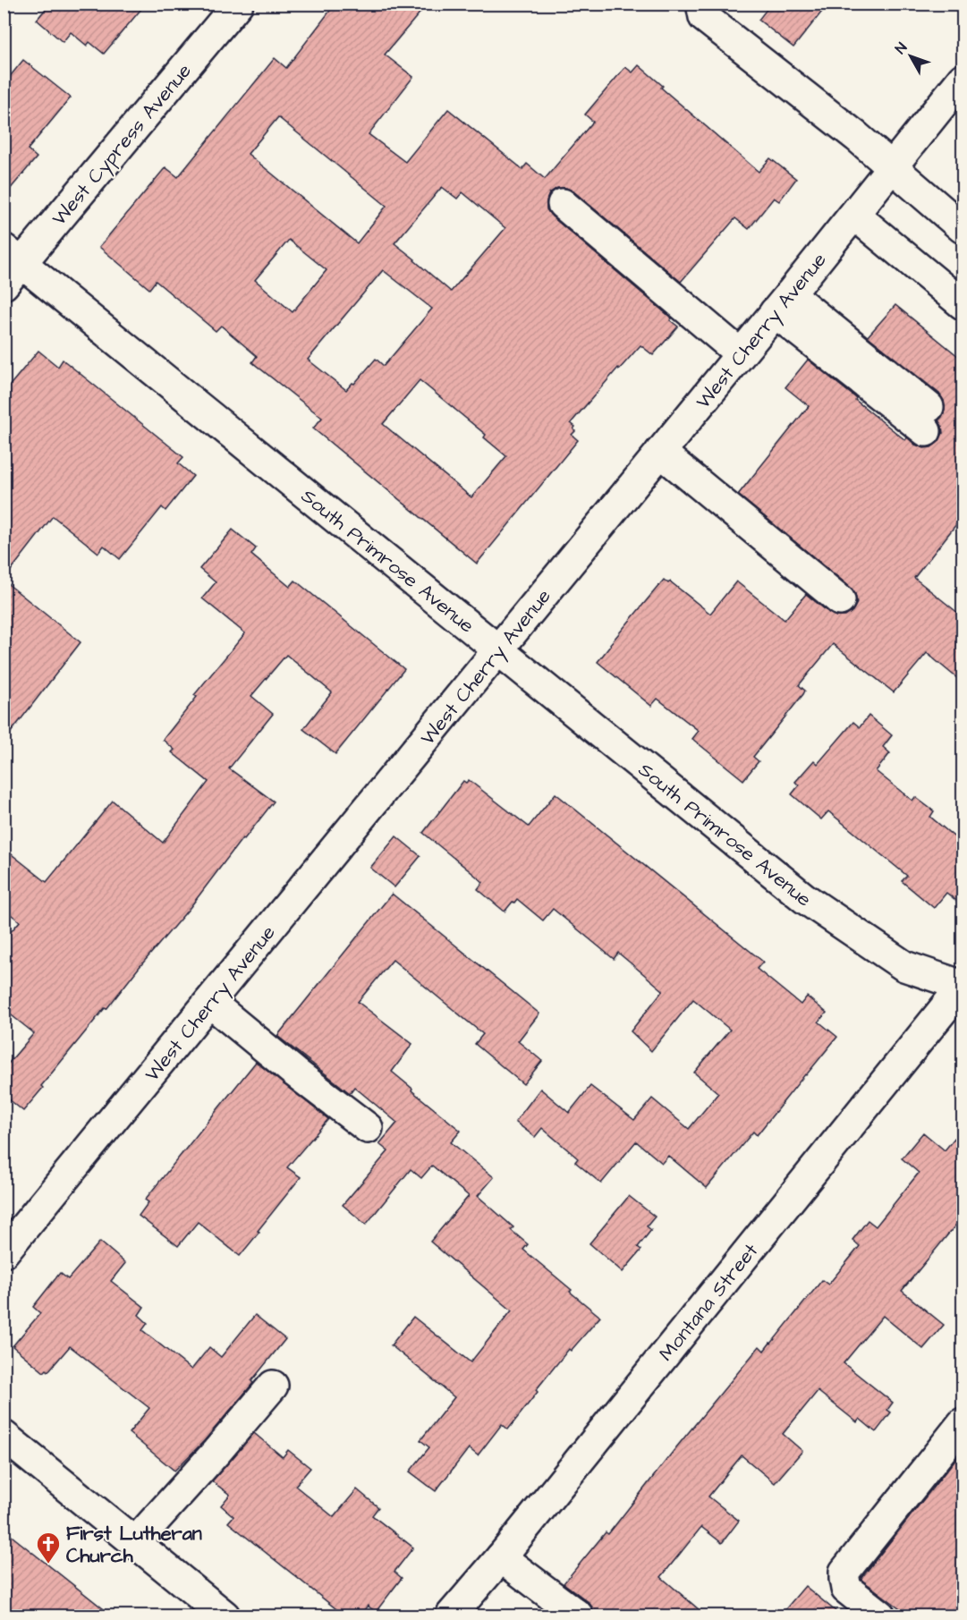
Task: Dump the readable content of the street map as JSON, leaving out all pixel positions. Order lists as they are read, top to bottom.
{
  "streets": {
    "street": [
      "West Cypress Avenue",
      "West Cherry Avenue",
      "South Primrose Avenue",
      "Montana Street"
    ]
  },
  "crossings": [
    ["West Cypress Avenue", "South Primrose Avenue"],
    ["West Cherry Avenue", "South Primrose Avenue"],
    ["South Primrose Avenue", "Montana Street"]
  ],
  "places": {
    "church": ["First Lutheran Church"]
  },
  "north": "top left"
}
